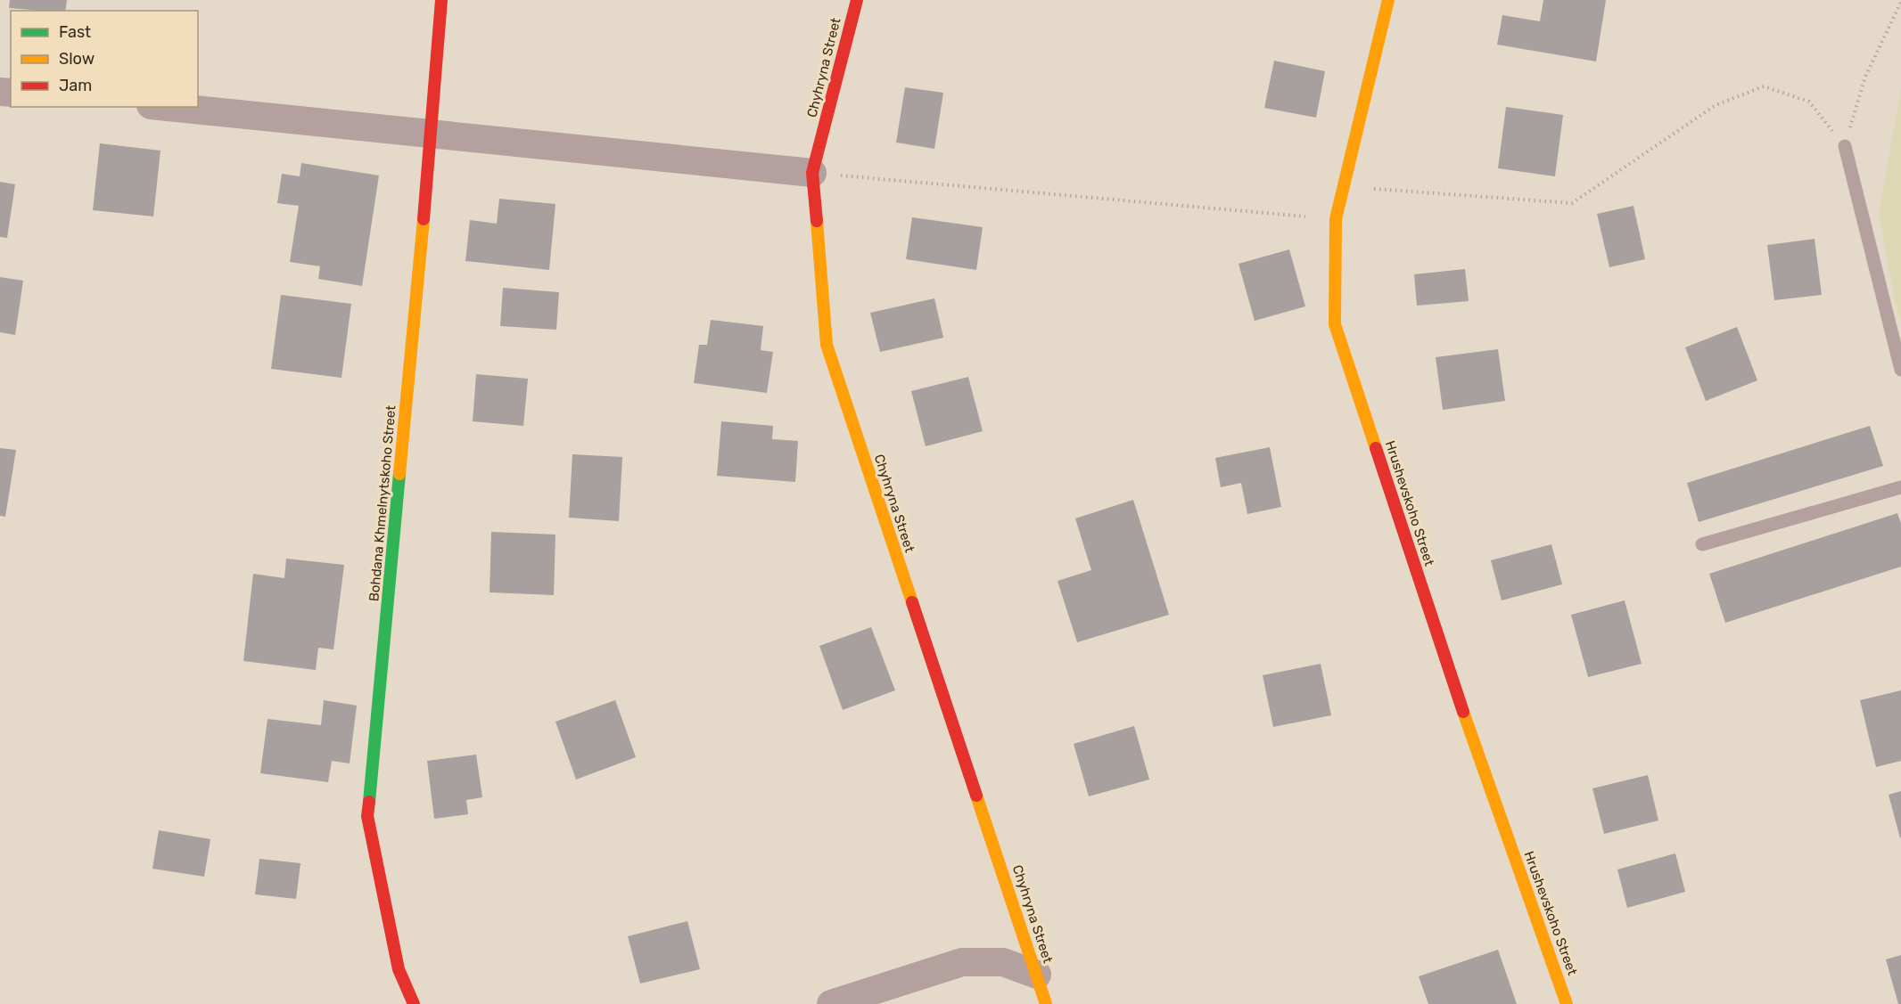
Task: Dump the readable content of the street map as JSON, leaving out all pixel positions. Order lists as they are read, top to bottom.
{
  "streets": {
    "street": ["Chyhryna Street", "Bohdana Khmelnytskoho Street", "Hrushevskoho Street"]
  },
  "legend": ["Fast", "Slow", "Jam"]
}
